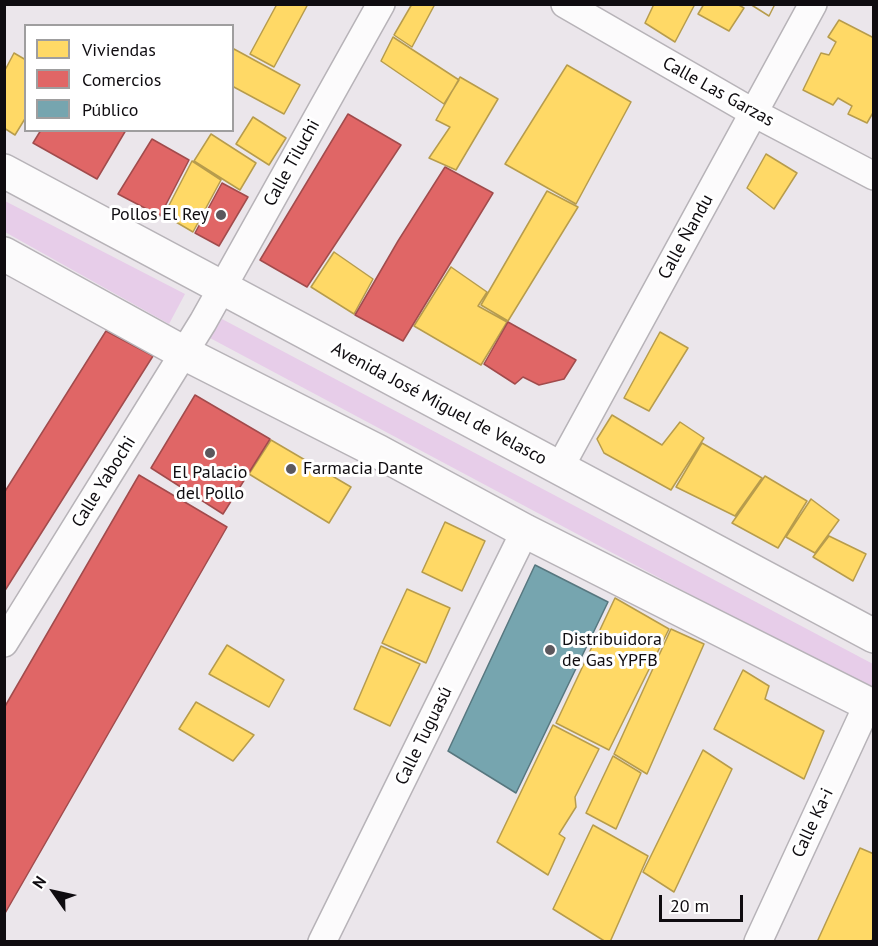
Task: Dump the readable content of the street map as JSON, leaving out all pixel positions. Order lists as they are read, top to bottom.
{
  "streets": {
    "main road": ["Avenida José Miguel de Velasco"],
    "street": [
      "Calle Las Garzas",
      "Calle Tiluchi",
      "Calle Ñandu",
      "Calle Yabochi",
      "Calle Tuguasú",
      "Calle Ka-i"
    ]
  },
  "crossings": [
    ["Calle Las Garzas", "Calle Ñandu"],
    ["Calle Tiluchi", "Avenida José Miguel de Velasco"],
    ["Calle Tiluchi", "Calle Yabochi"],
    ["Calle Ñandu", "Avenida José Miguel de Velasco"]
  ],
  "places": [
    "Pollos El Rey",
    "El Palacio del Pollo",
    "Farmacia Dante",
    "Distribuidora de Gas YPFB"
  ],
  "legend": ["Viviendas", "Comercios", "Público"],
  "scale_bar": "20 m",
  "north": "top left"
}
